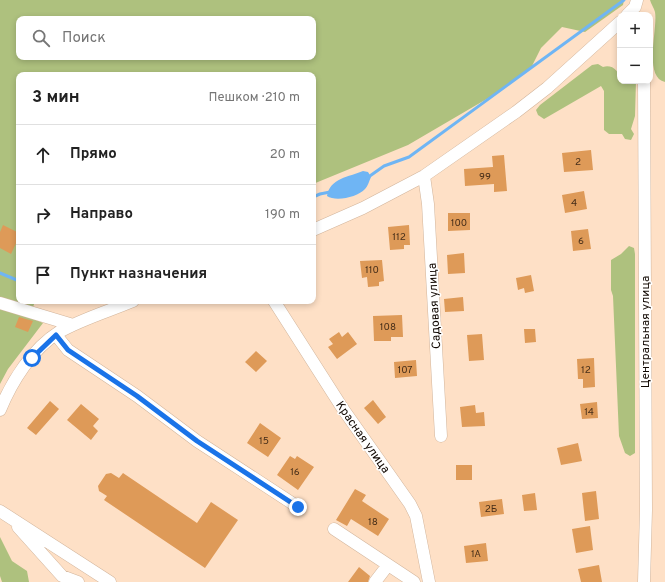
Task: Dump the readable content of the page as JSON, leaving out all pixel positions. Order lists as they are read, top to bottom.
{
  "streets": {
    "street": ["Садовая улица", "Центральная улица", "Красная улица"]
  },
  "house_numbers": [
    "2",
    "99",
    "4",
    "100",
    "112",
    "6",
    "110",
    "108",
    "107",
    "12",
    "14",
    "15",
    "16",
    "2Б",
    "18",
    "1А"
  ],
  "page": {
    "map_buttons": ["+", "−"],
    "search": "Поиск",
    "heading": ["3 мин", "Пешком · 210 m"],
    "list": [
      ["Прямо", "20 m"],
      ["Направо", "190 m"],
      "Пункт назначения"
    ]
  }
}
